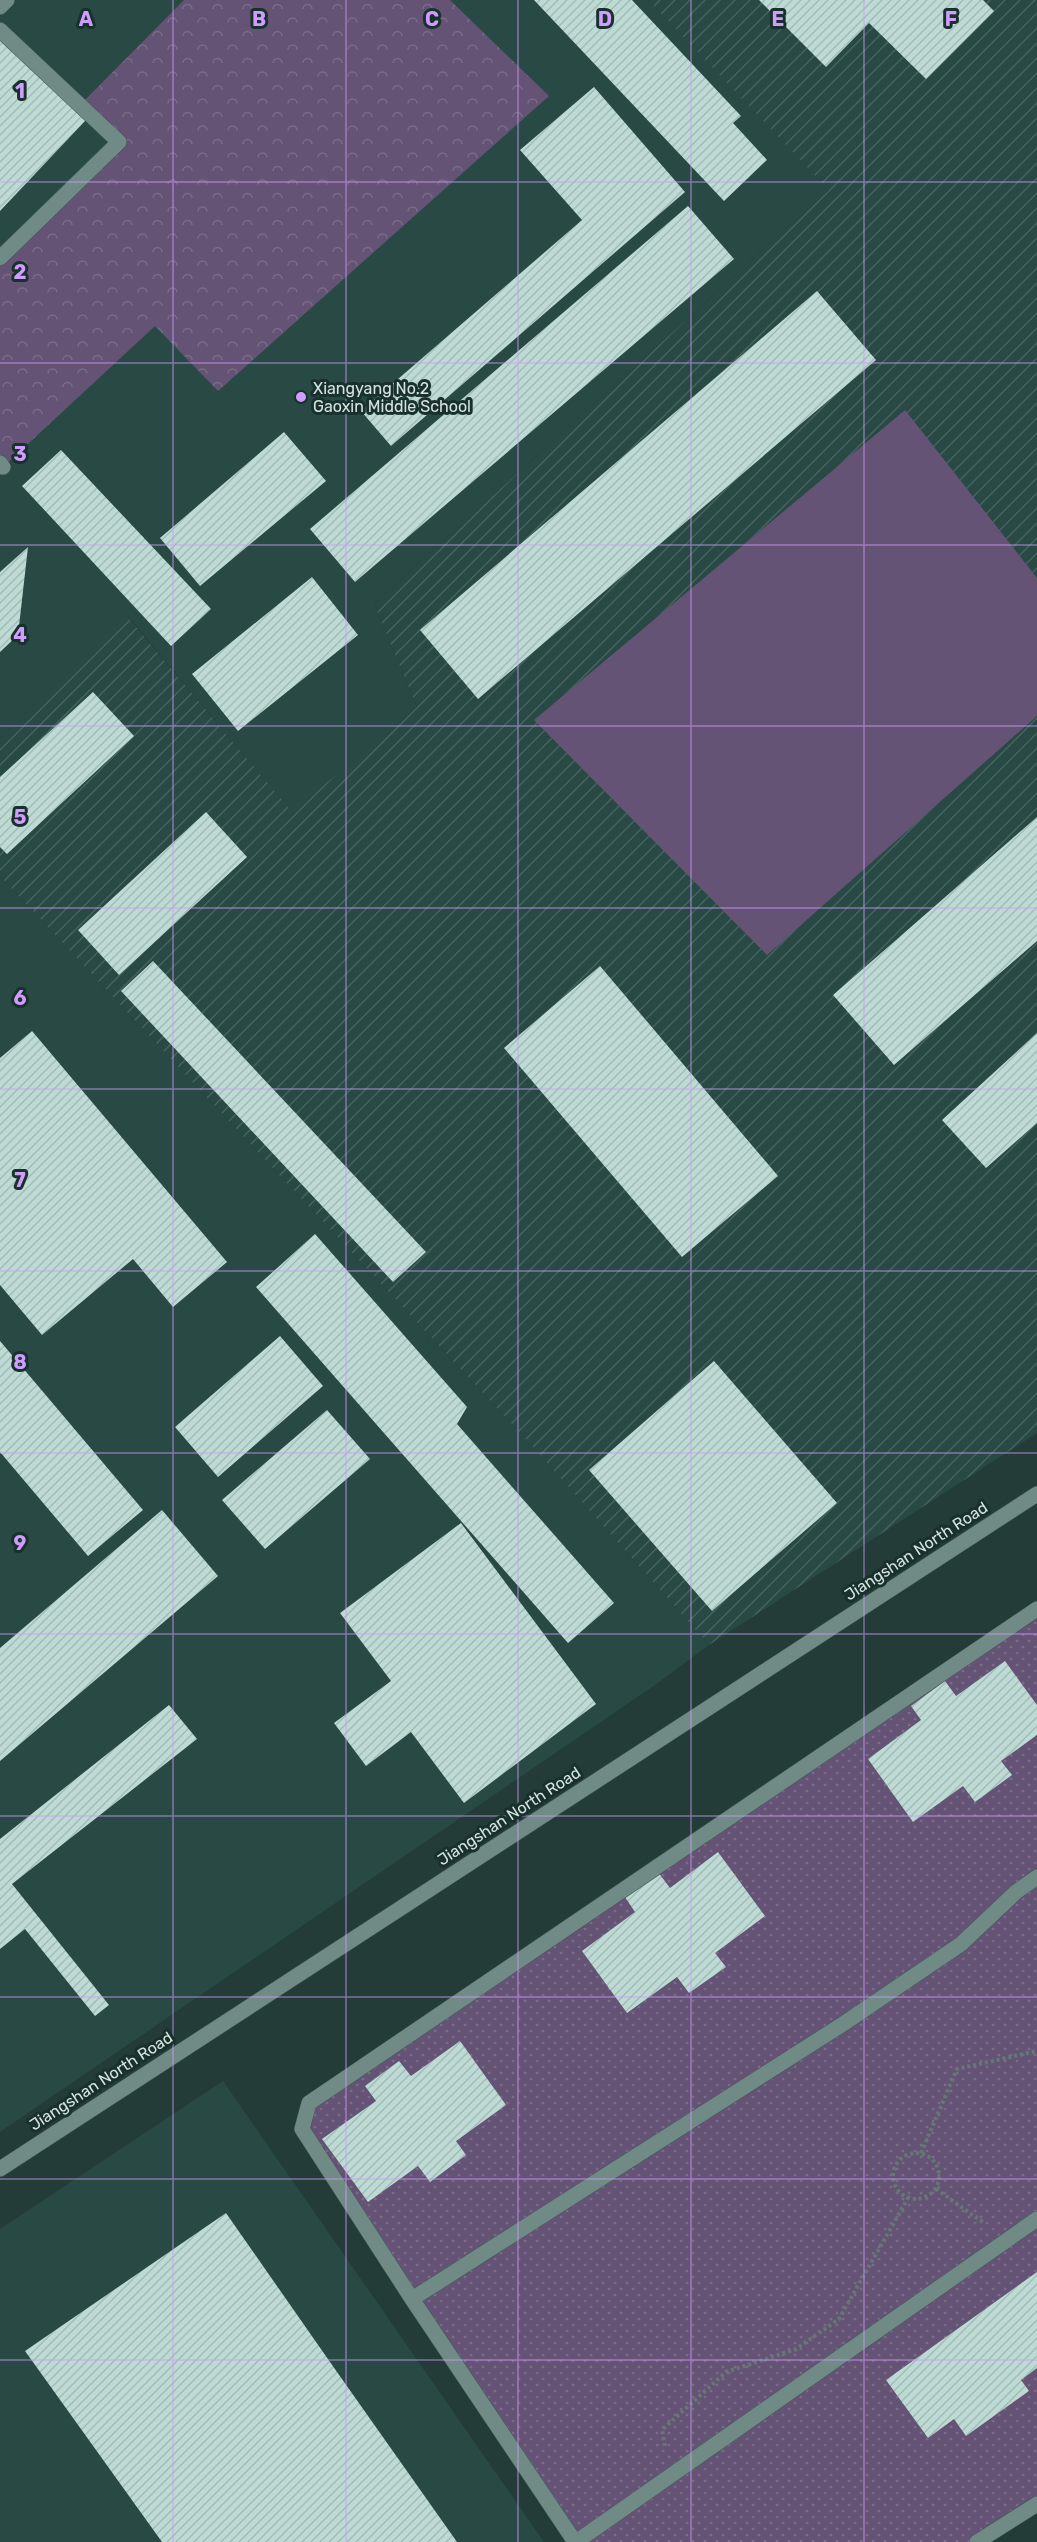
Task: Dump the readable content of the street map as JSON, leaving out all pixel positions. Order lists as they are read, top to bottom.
{
  "streets": {
    "street": ["Jiangshan North Road"]
  },
  "places": ["Xiangyang No.2 Gaoxin Middle School"],
  "grid": {
    "columns": [
      "A",
      "B",
      "C",
      "D",
      "E",
      "F"
    ],
    "rows": [
      "1",
      "2",
      "3",
      "4",
      "5",
      "6",
      "7",
      "8",
      "9"
    ]
  }
}
